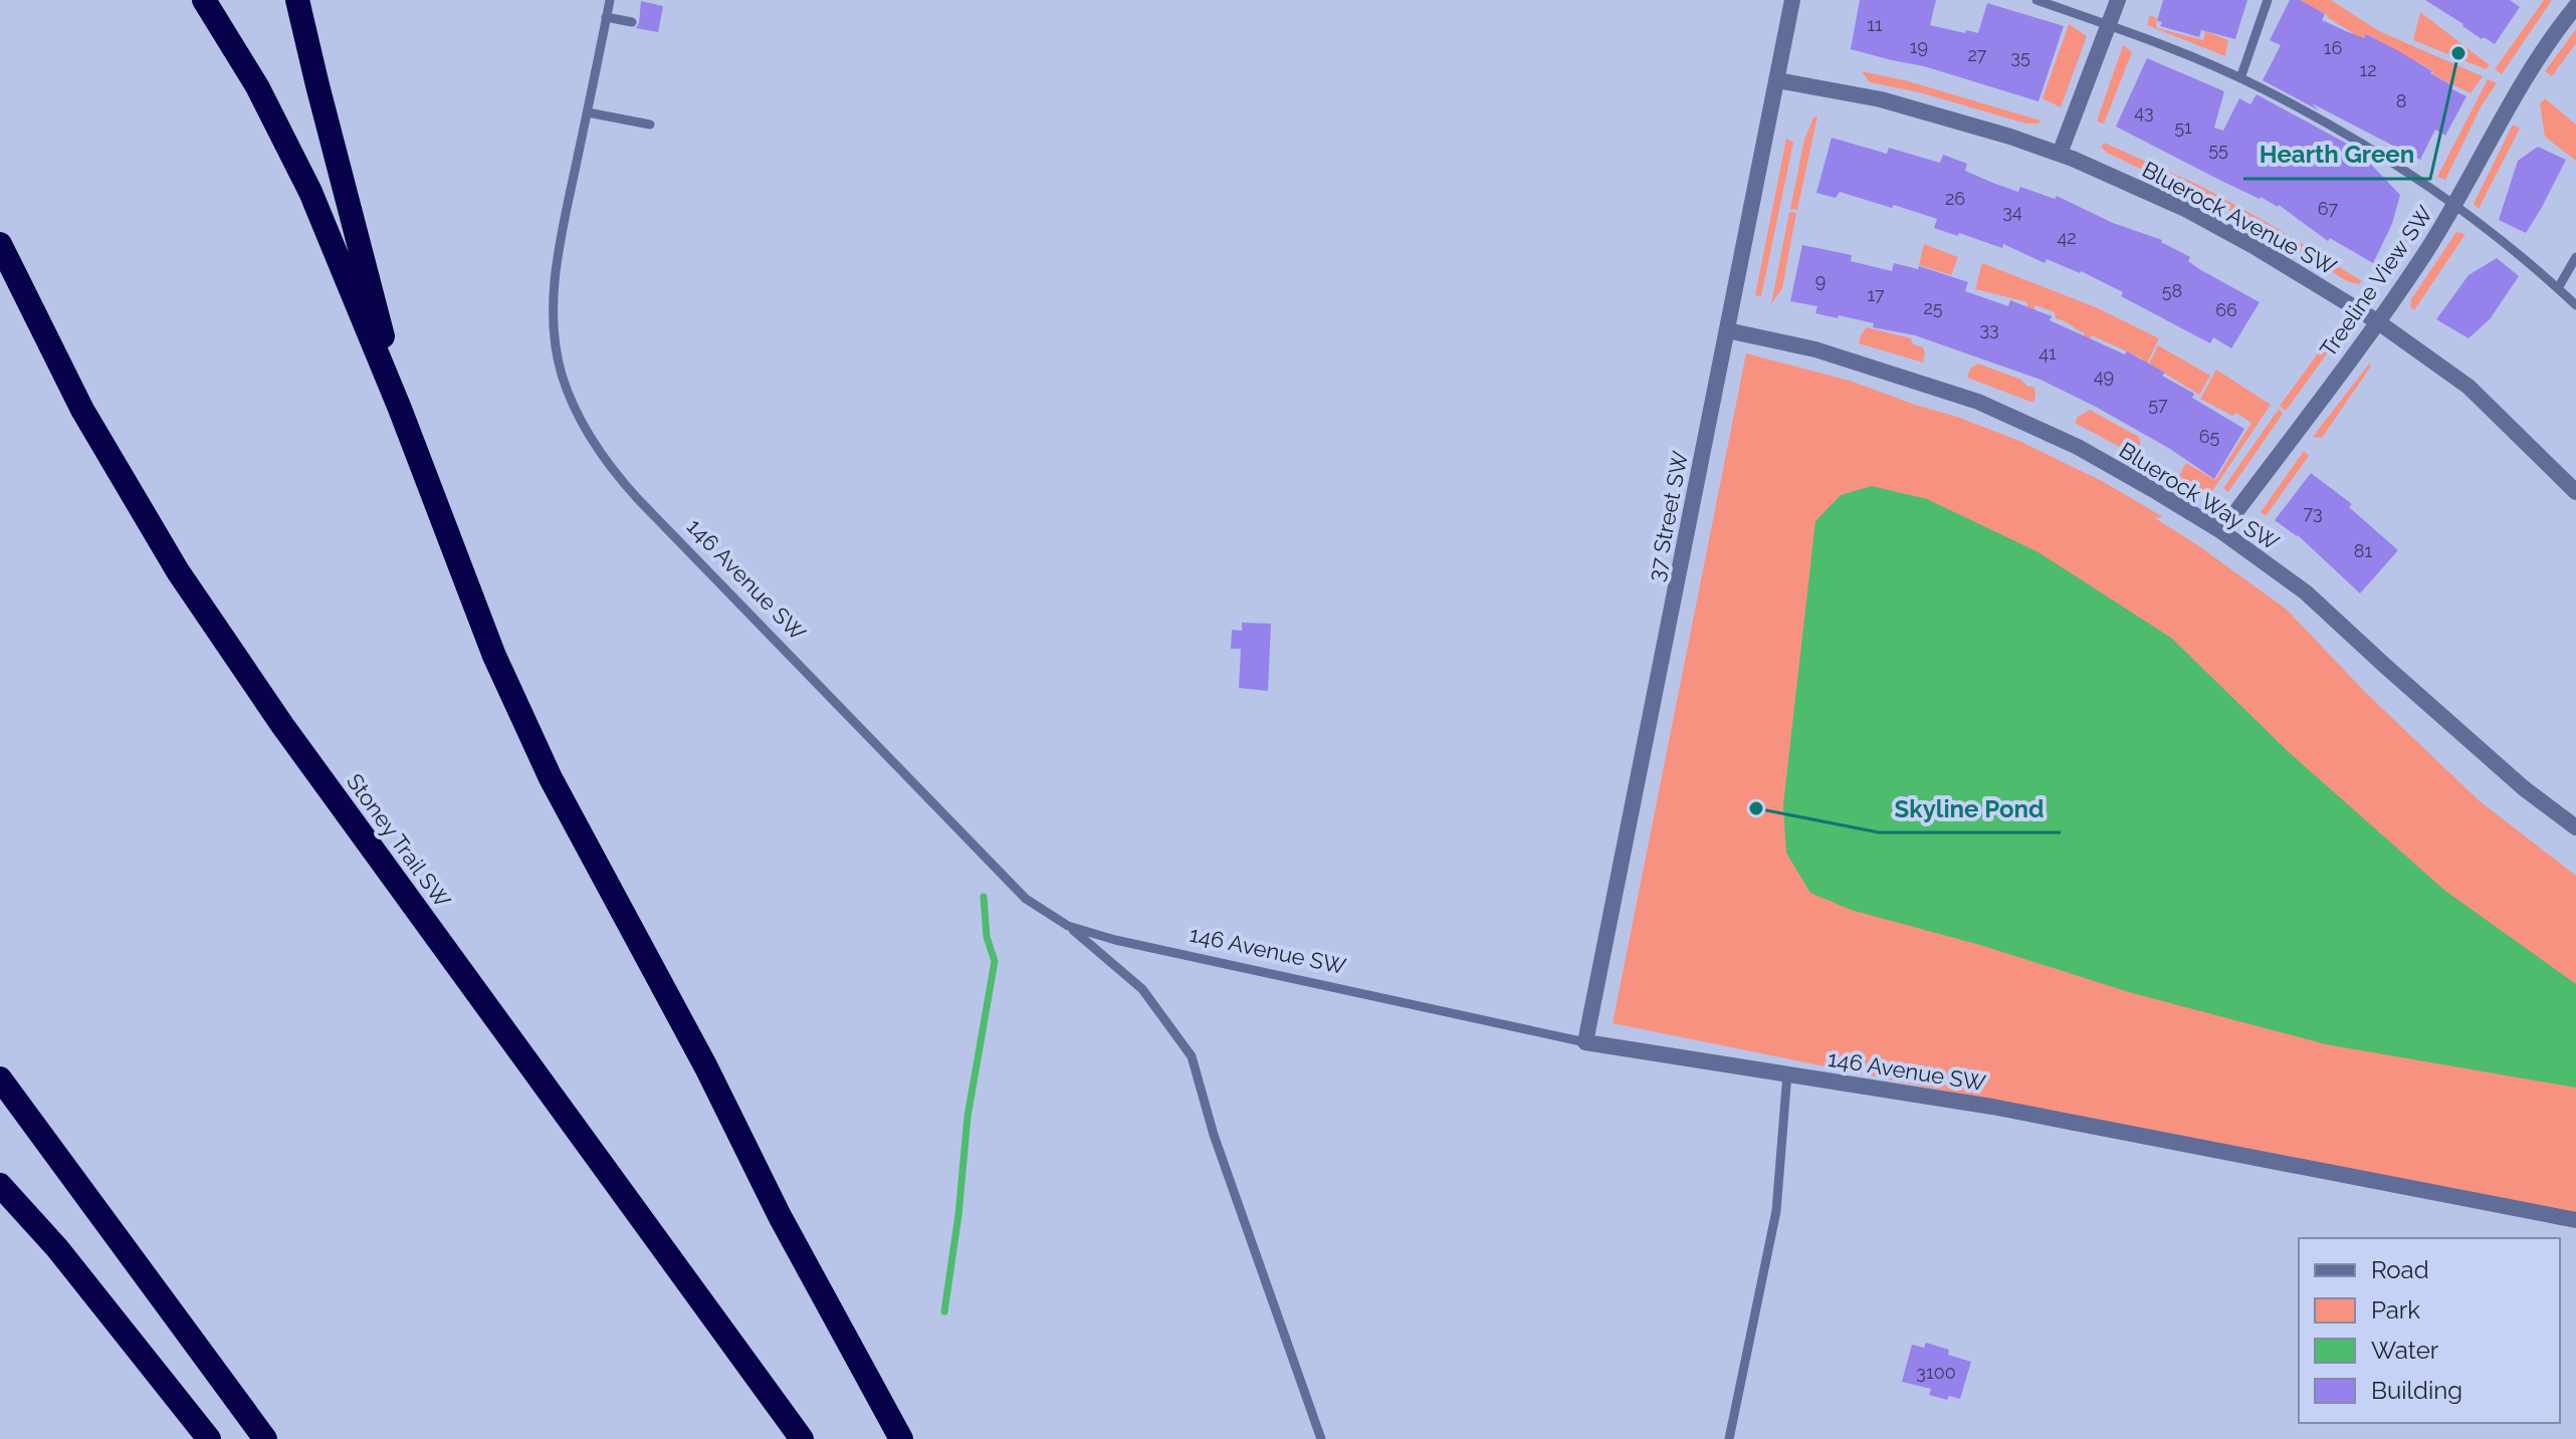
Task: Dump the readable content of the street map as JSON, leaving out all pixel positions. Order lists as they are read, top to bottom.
{
  "streets": {
    "highway": ["Stoney Trail SW"],
    "street": [
      "Bluerock Avenue SW",
      "Treeline View SW",
      "Bluerock Way SW",
      "37 Street SW",
      "146 Avenue SW"
    ]
  },
  "crossings": [
    ["Bluerock Avenue SW", "Treeline View SW"],
    ["Bluerock Avenue SW", "37 Street SW"],
    ["Treeline View SW", "Bluerock Way SW"],
    ["Bluerock Way SW", "37 Street SW"],
    ["37 Street SW", "146 Avenue SW"]
  ],
  "places": ["Hearth Green", "Skyline Pond"],
  "house_numbers": [
    "11",
    "19",
    "16",
    "27",
    "35",
    "12",
    "8",
    "43",
    "51",
    "55",
    "26",
    "67",
    "34",
    "42",
    "9",
    "58",
    "17",
    "25",
    "66",
    "33",
    "41",
    "49",
    "57",
    "65",
    "73",
    "81",
    "3100"
  ],
  "legend": [
    "Road",
    "Park",
    "Water",
    "Building"
  ]
}
